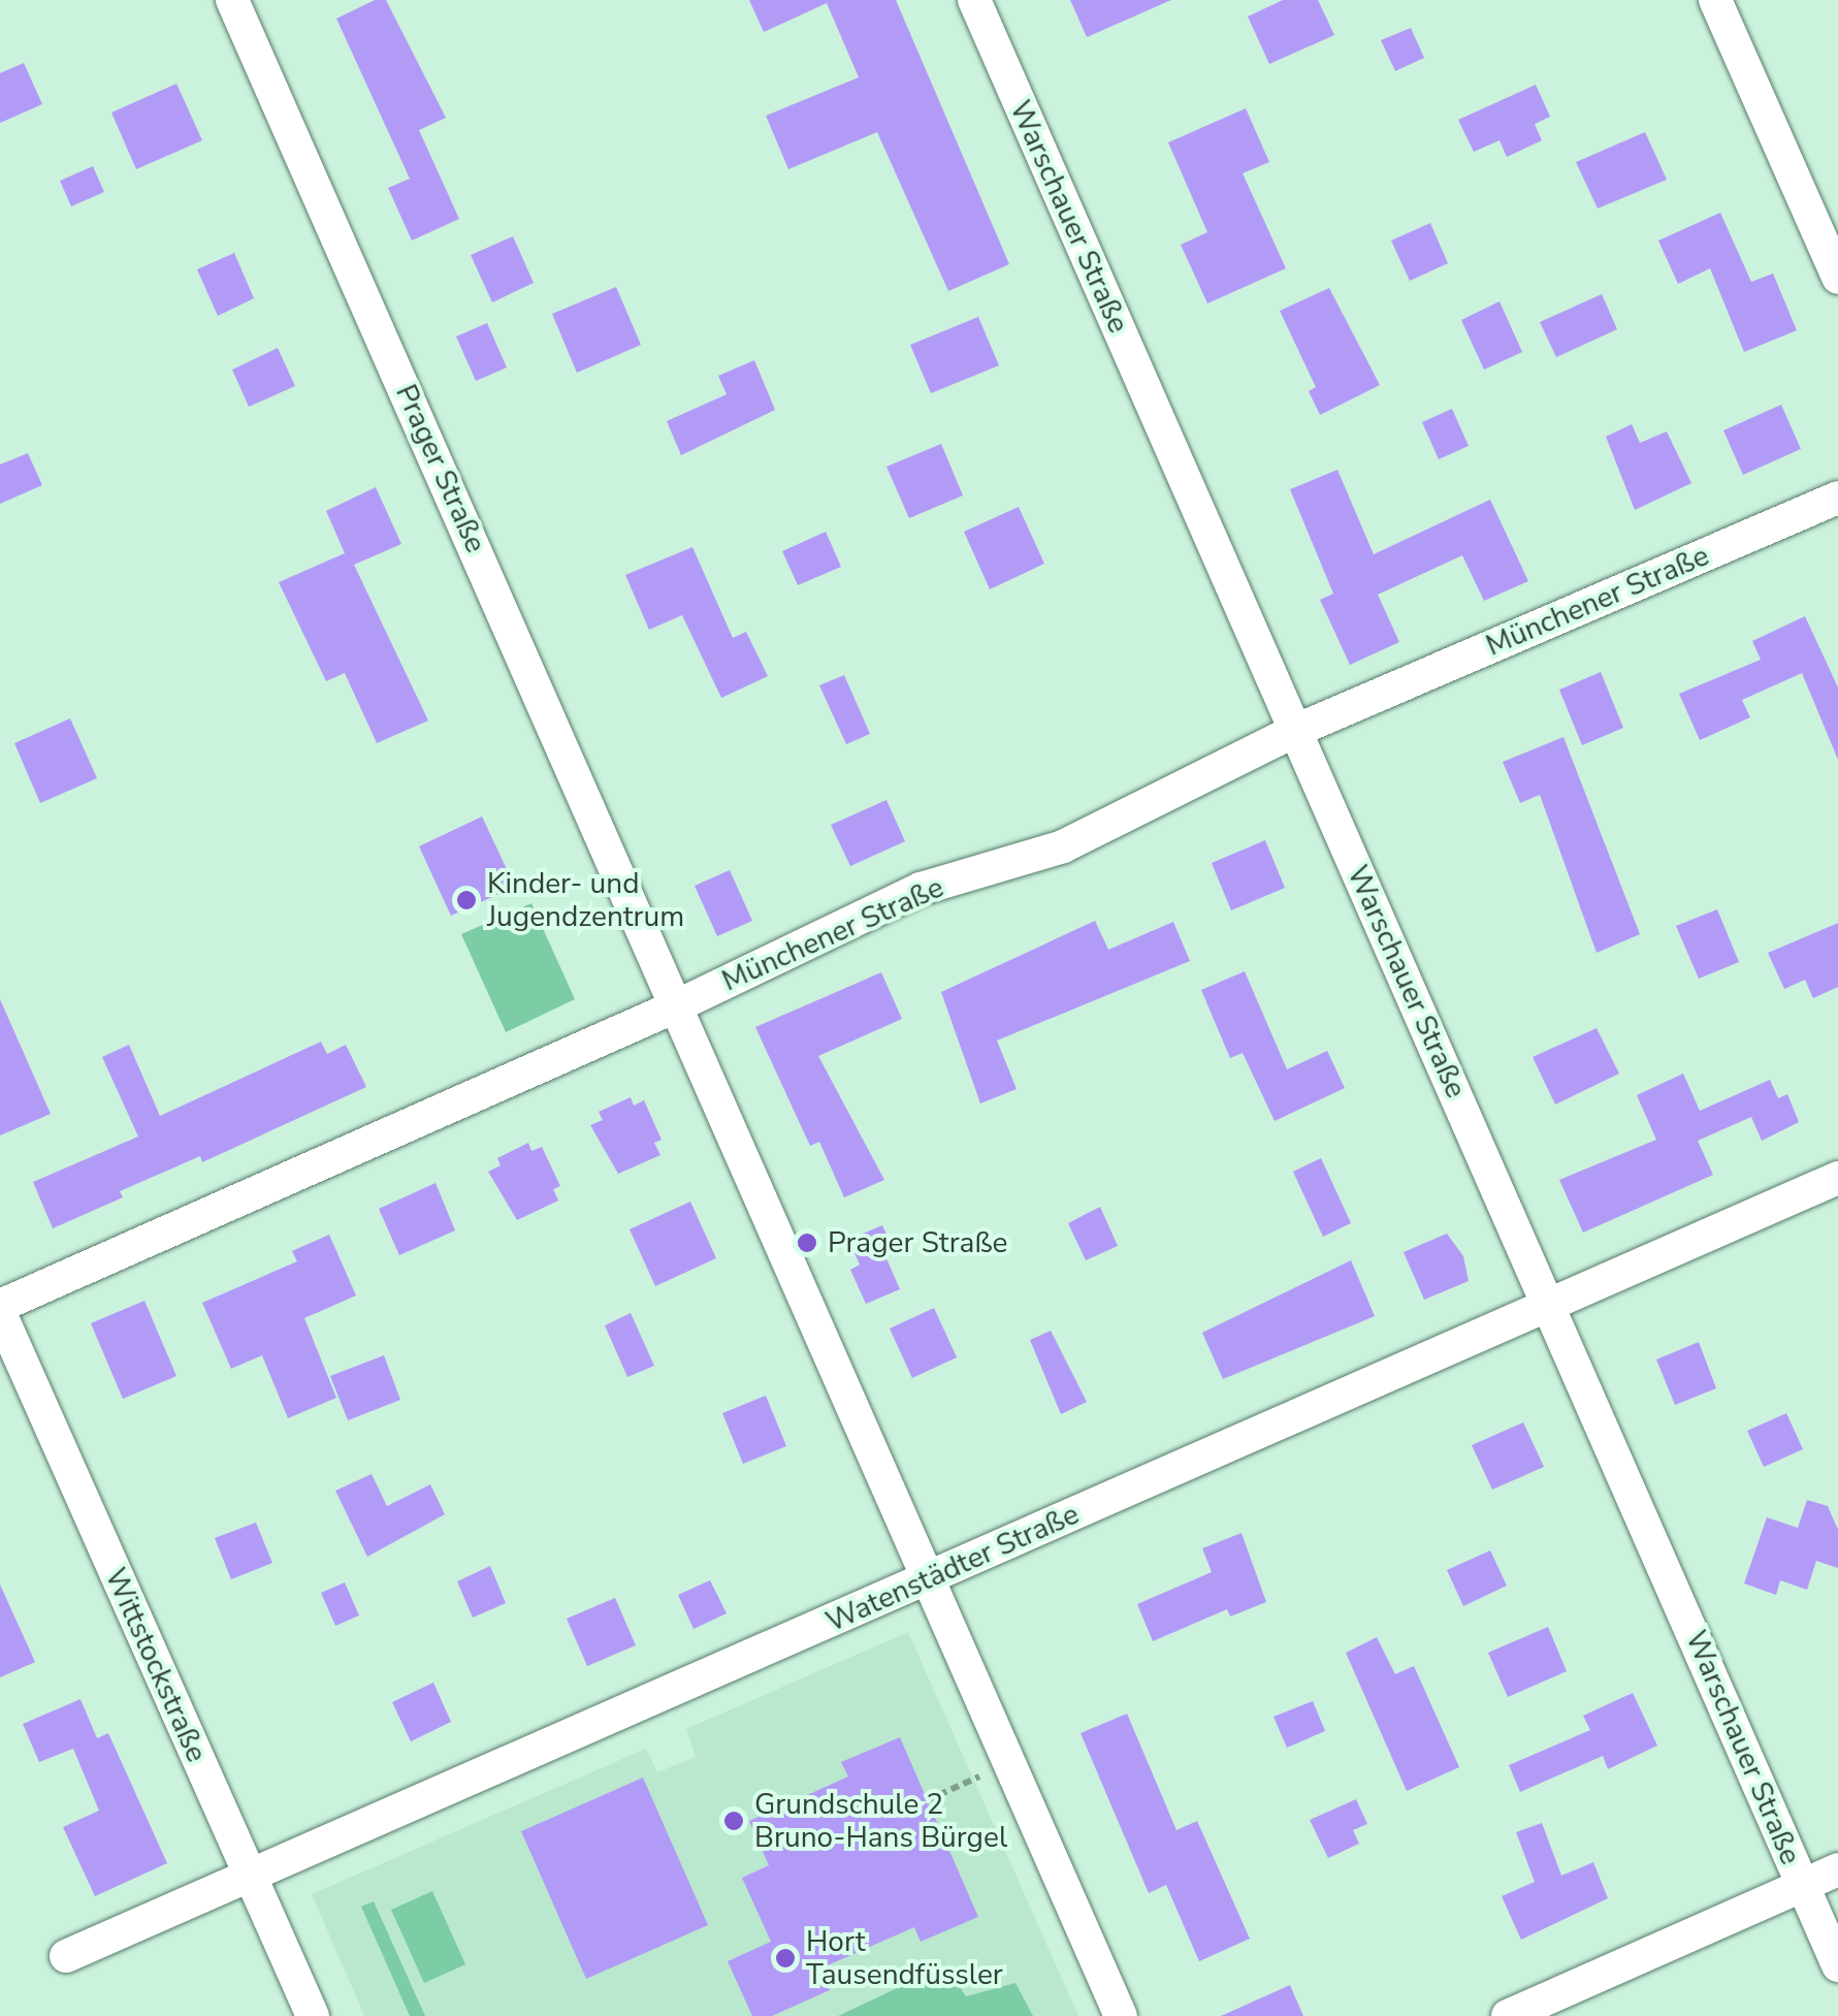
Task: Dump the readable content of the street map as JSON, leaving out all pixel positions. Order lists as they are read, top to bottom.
{
  "streets": {
    "street": [
      "Warschauer Straße",
      "Prager Straße",
      "Münchener Straße",
      "Watenstädter Straße",
      "Wittstockstraße"
    ]
  },
  "crossings": [
    ["Warschauer Straße", "Münchener Straße"],
    ["Warschauer Straße", "Watenstädter Straße"],
    ["Prager Straße", "Münchener Straße"],
    ["Prager Straße", "Watenstädter Straße"],
    ["Münchener Straße", "Wittstockstraße"],
    ["Watenstädter Straße", "Wittstockstraße"]
  ],
  "places": [
    "Kinder- und Jugendzentrum",
    "Prager Straße",
    "Grundschule 2 Bruno-Hans Bürgel",
    "Hort Tausendfüssler"
  ]
}
